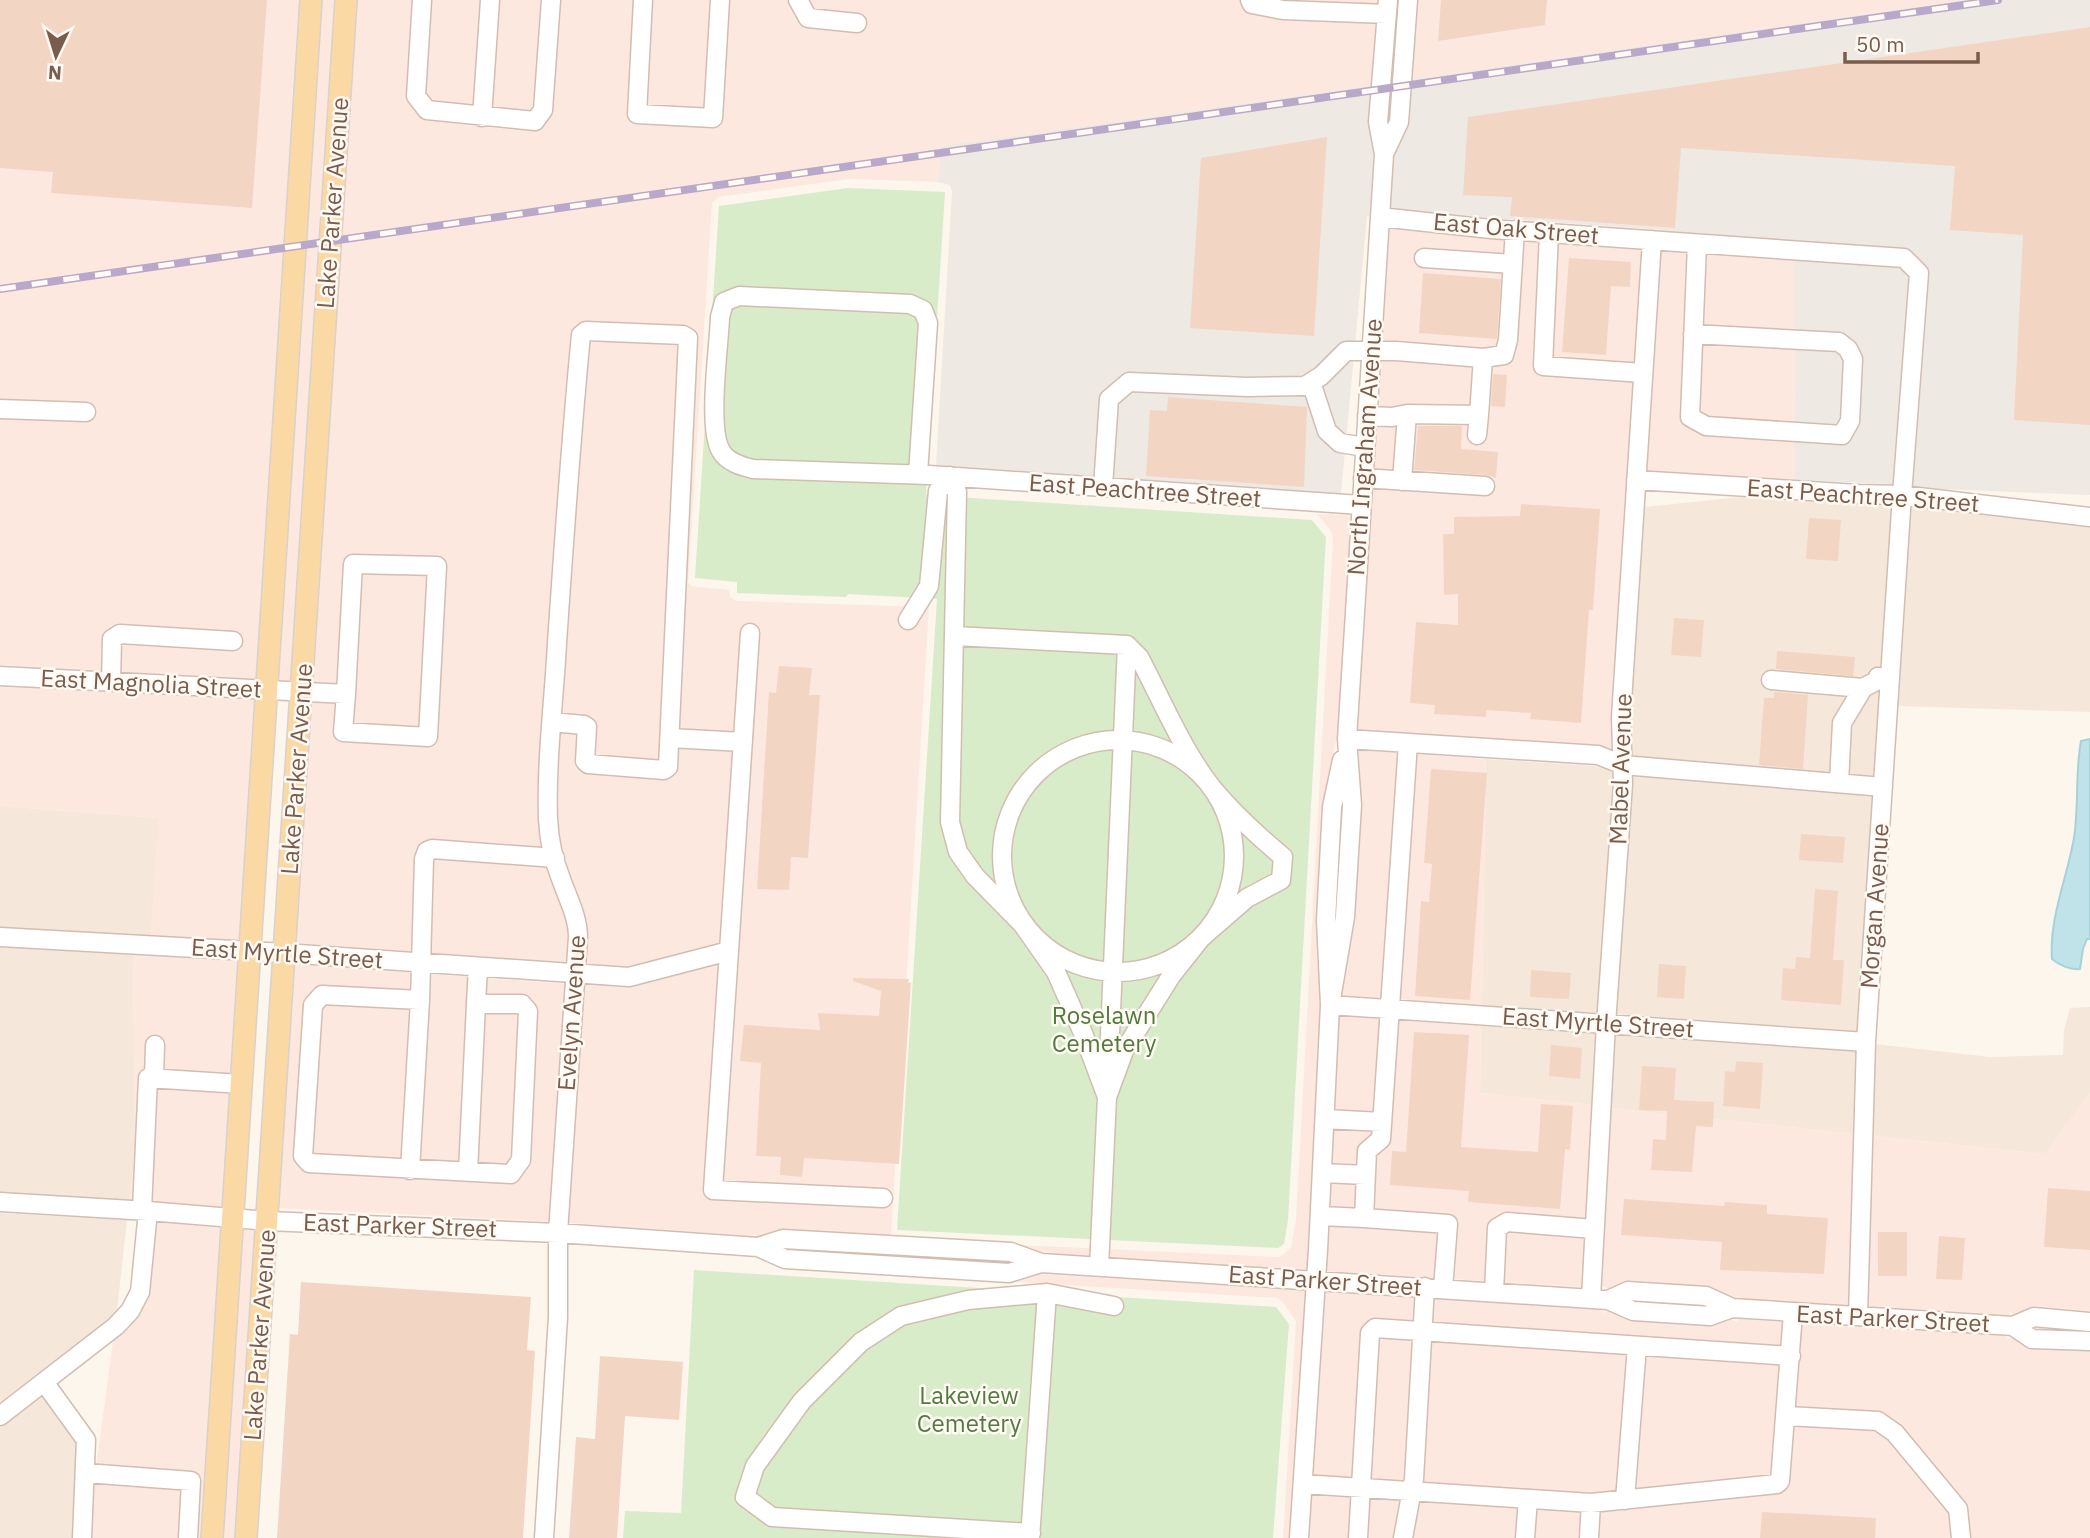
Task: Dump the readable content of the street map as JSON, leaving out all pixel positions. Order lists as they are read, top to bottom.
{
  "streets": {
    "main road": ["Lake Parker Avenue"],
    "street": [
      "East Oak Street",
      "North Ingraham Avenue",
      "East Peachtree Street",
      "East Magnolia Street",
      "Mabel Avenue",
      "Morgan Avenue",
      "East Myrtle Street",
      "Evelyn Avenue",
      "East Parker Street"
    ]
  },
  "crossings": [
    ["Lake Parker Avenue", "East Magnolia Street"],
    ["Lake Parker Avenue", "East Myrtle Street"],
    ["Lake Parker Avenue", "East Parker Street"],
    ["East Oak Street", "North Ingraham Avenue"],
    ["East Oak Street", "Mabel Avenue"],
    ["East Oak Street", "Morgan Avenue"],
    ["North Ingraham Avenue", "East Peachtree Street"],
    ["North Ingraham Avenue", "East Myrtle Street"],
    ["North Ingraham Avenue", "East Parker Street"],
    ["East Peachtree Street", "Mabel Avenue"],
    ["East Peachtree Street", "Morgan Avenue"],
    ["Mabel Avenue", "East Myrtle Street"],
    ["Mabel Avenue", "East Parker Street"],
    ["Morgan Avenue", "East Myrtle Street"],
    ["Morgan Avenue", "East Parker Street"],
    ["East Myrtle Street", "Evelyn Avenue"],
    ["Evelyn Avenue", "East Parker Street"]
  ],
  "parks": ["Roselawn Cemetery", "Lakeview Cemetery"],
  "scale_bar": "50 m",
  "north": "bottom"
}
